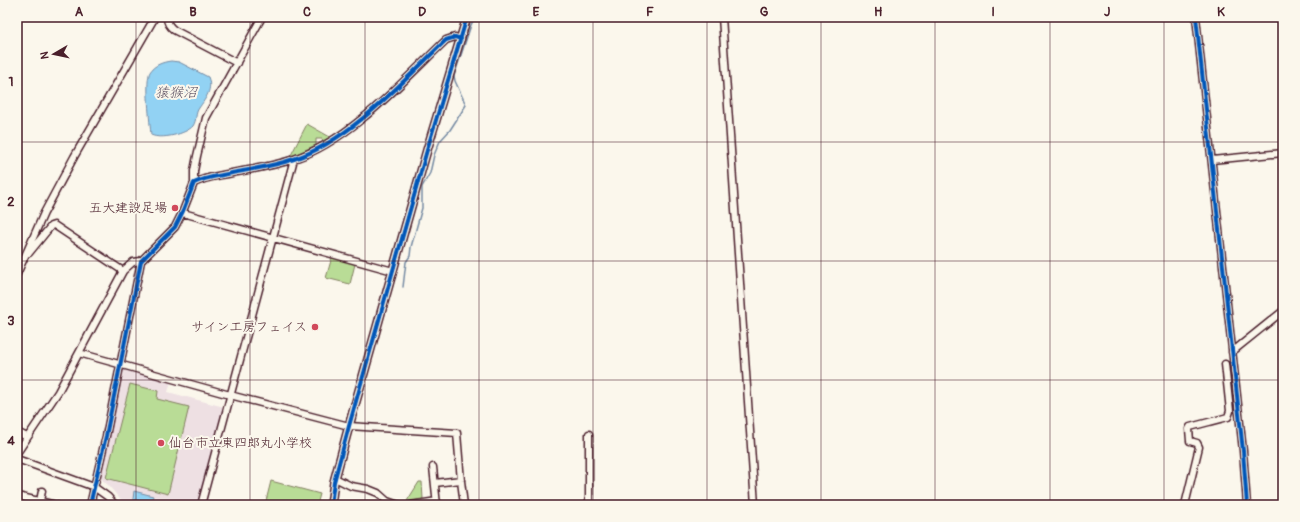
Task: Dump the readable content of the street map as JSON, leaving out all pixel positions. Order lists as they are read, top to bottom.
{
  "water": ["猿猴沼"],
  "places": ["五大建設足場", "サイン工房フェイス", "仙台市立東四郎丸小学校"],
  "north": "left",
  "grid": {
    "columns": [
      "A",
      "B",
      "C",
      "D",
      "E",
      "F",
      "G",
      "H",
      "I",
      "J",
      "K"
    ],
    "rows": [
      "1",
      "2",
      "3",
      "4"
    ]
  }
}
